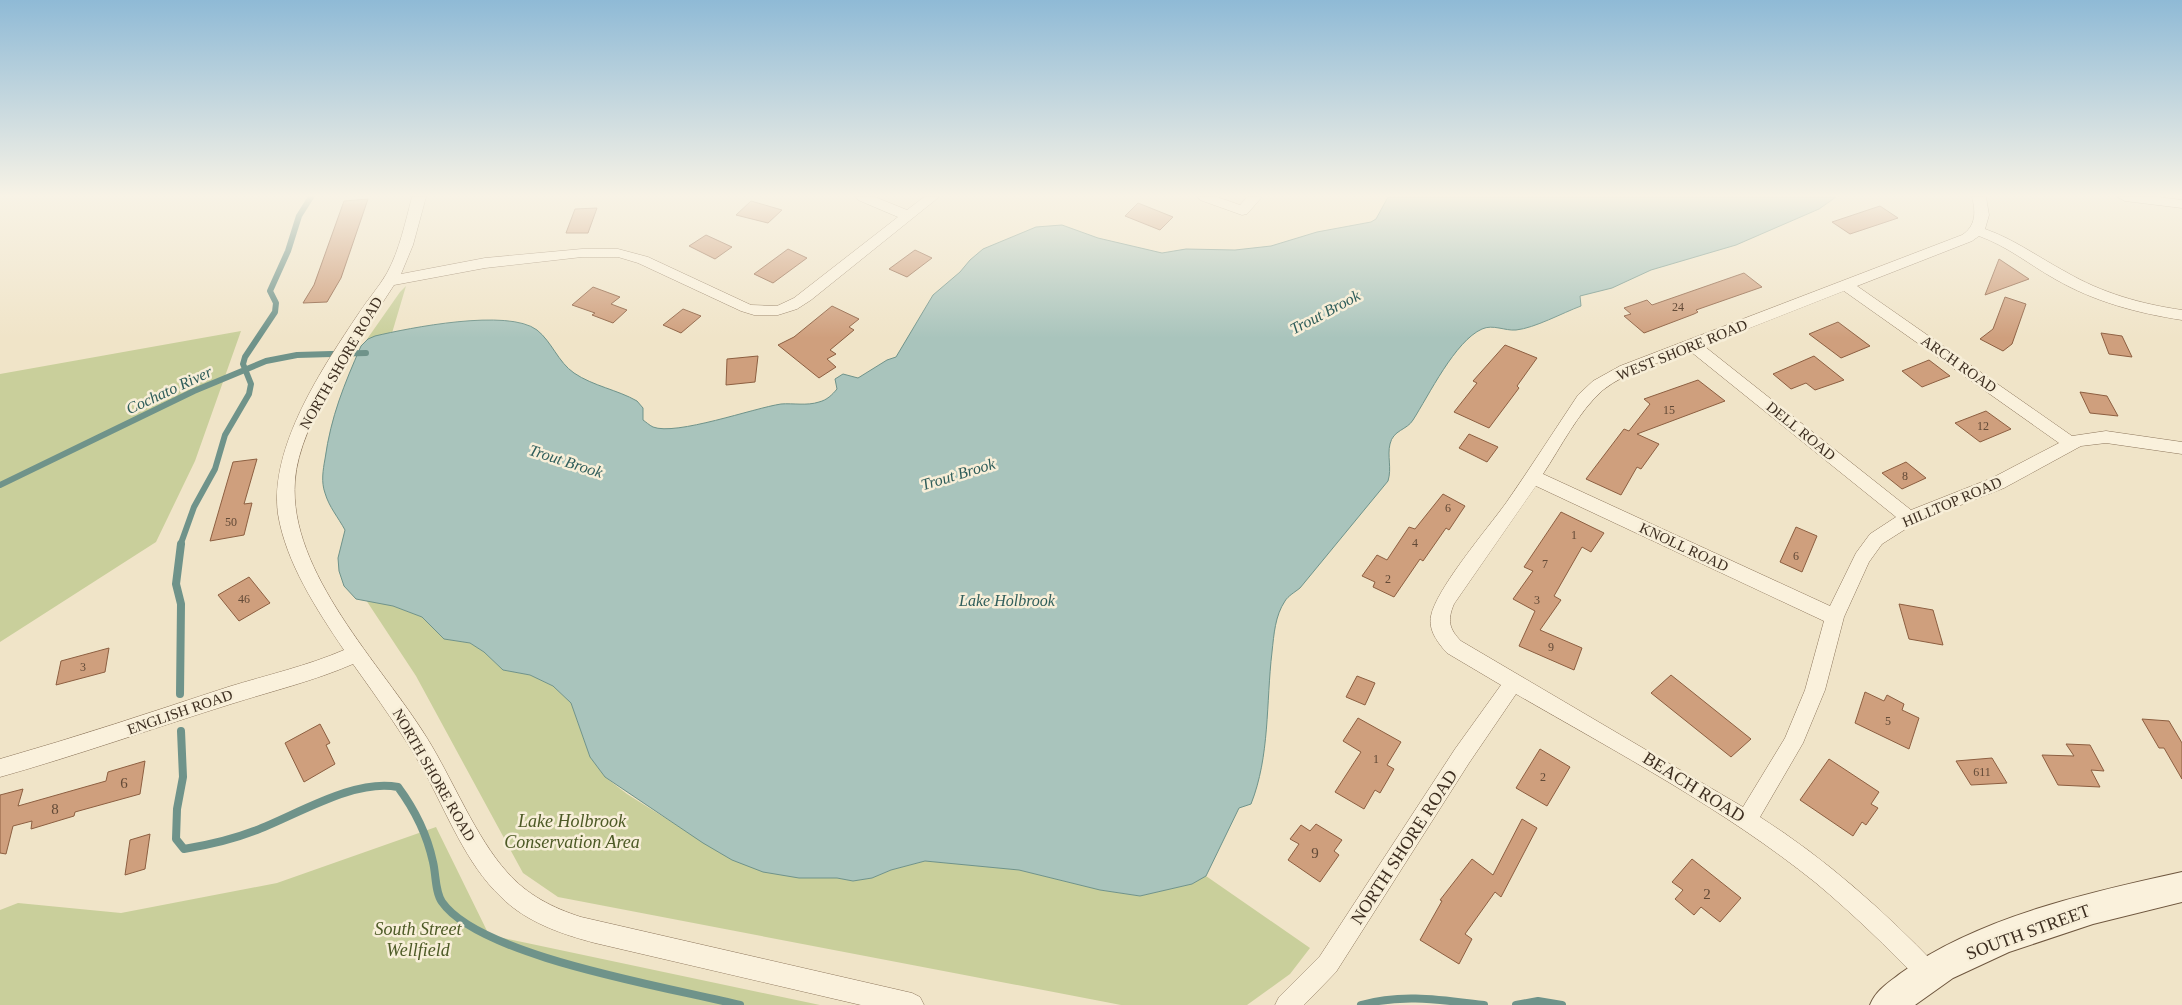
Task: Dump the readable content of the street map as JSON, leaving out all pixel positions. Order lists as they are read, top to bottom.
{
  "streets": {
    "main road": ["SOUTH STREET"],
    "street": [
      "WEST SHORE ROAD",
      "NORTH SHORE ROAD",
      "ARCH ROAD",
      "DELL ROAD",
      "HILLTOP ROAD",
      "KNOLL ROAD",
      "ENGLISH ROAD",
      "BEACH ROAD"
    ]
  },
  "crossings": [
    ["WEST SHORE ROAD", "ARCH ROAD"],
    ["WEST SHORE ROAD", "DELL ROAD"],
    ["WEST SHORE ROAD", "KNOLL ROAD"],
    ["WEST SHORE ROAD", "BEACH ROAD"],
    ["NORTH SHORE ROAD", "ENGLISH ROAD"],
    ["NORTH SHORE ROAD", "BEACH ROAD"],
    ["ARCH ROAD", "HILLTOP ROAD"],
    ["DELL ROAD", "HILLTOP ROAD"],
    ["HILLTOP ROAD", "KNOLL ROAD"],
    ["HILLTOP ROAD", "BEACH ROAD"],
    ["BEACH ROAD", "SOUTH STREET"]
  ],
  "water": ["Trout Brook", "Cochato River", "Lake Holbrook"],
  "parks": ["Lake Holbrook Conservation Area", "South Street Wellfield"],
  "house_numbers": [
    "24",
    "15",
    "12",
    "8",
    "6",
    "50",
    "1",
    "4",
    "6",
    "7",
    "2",
    "46",
    "3",
    "9",
    "3",
    "5",
    "1",
    "611",
    "2",
    "6",
    "8",
    "9",
    "2"
  ]
}
